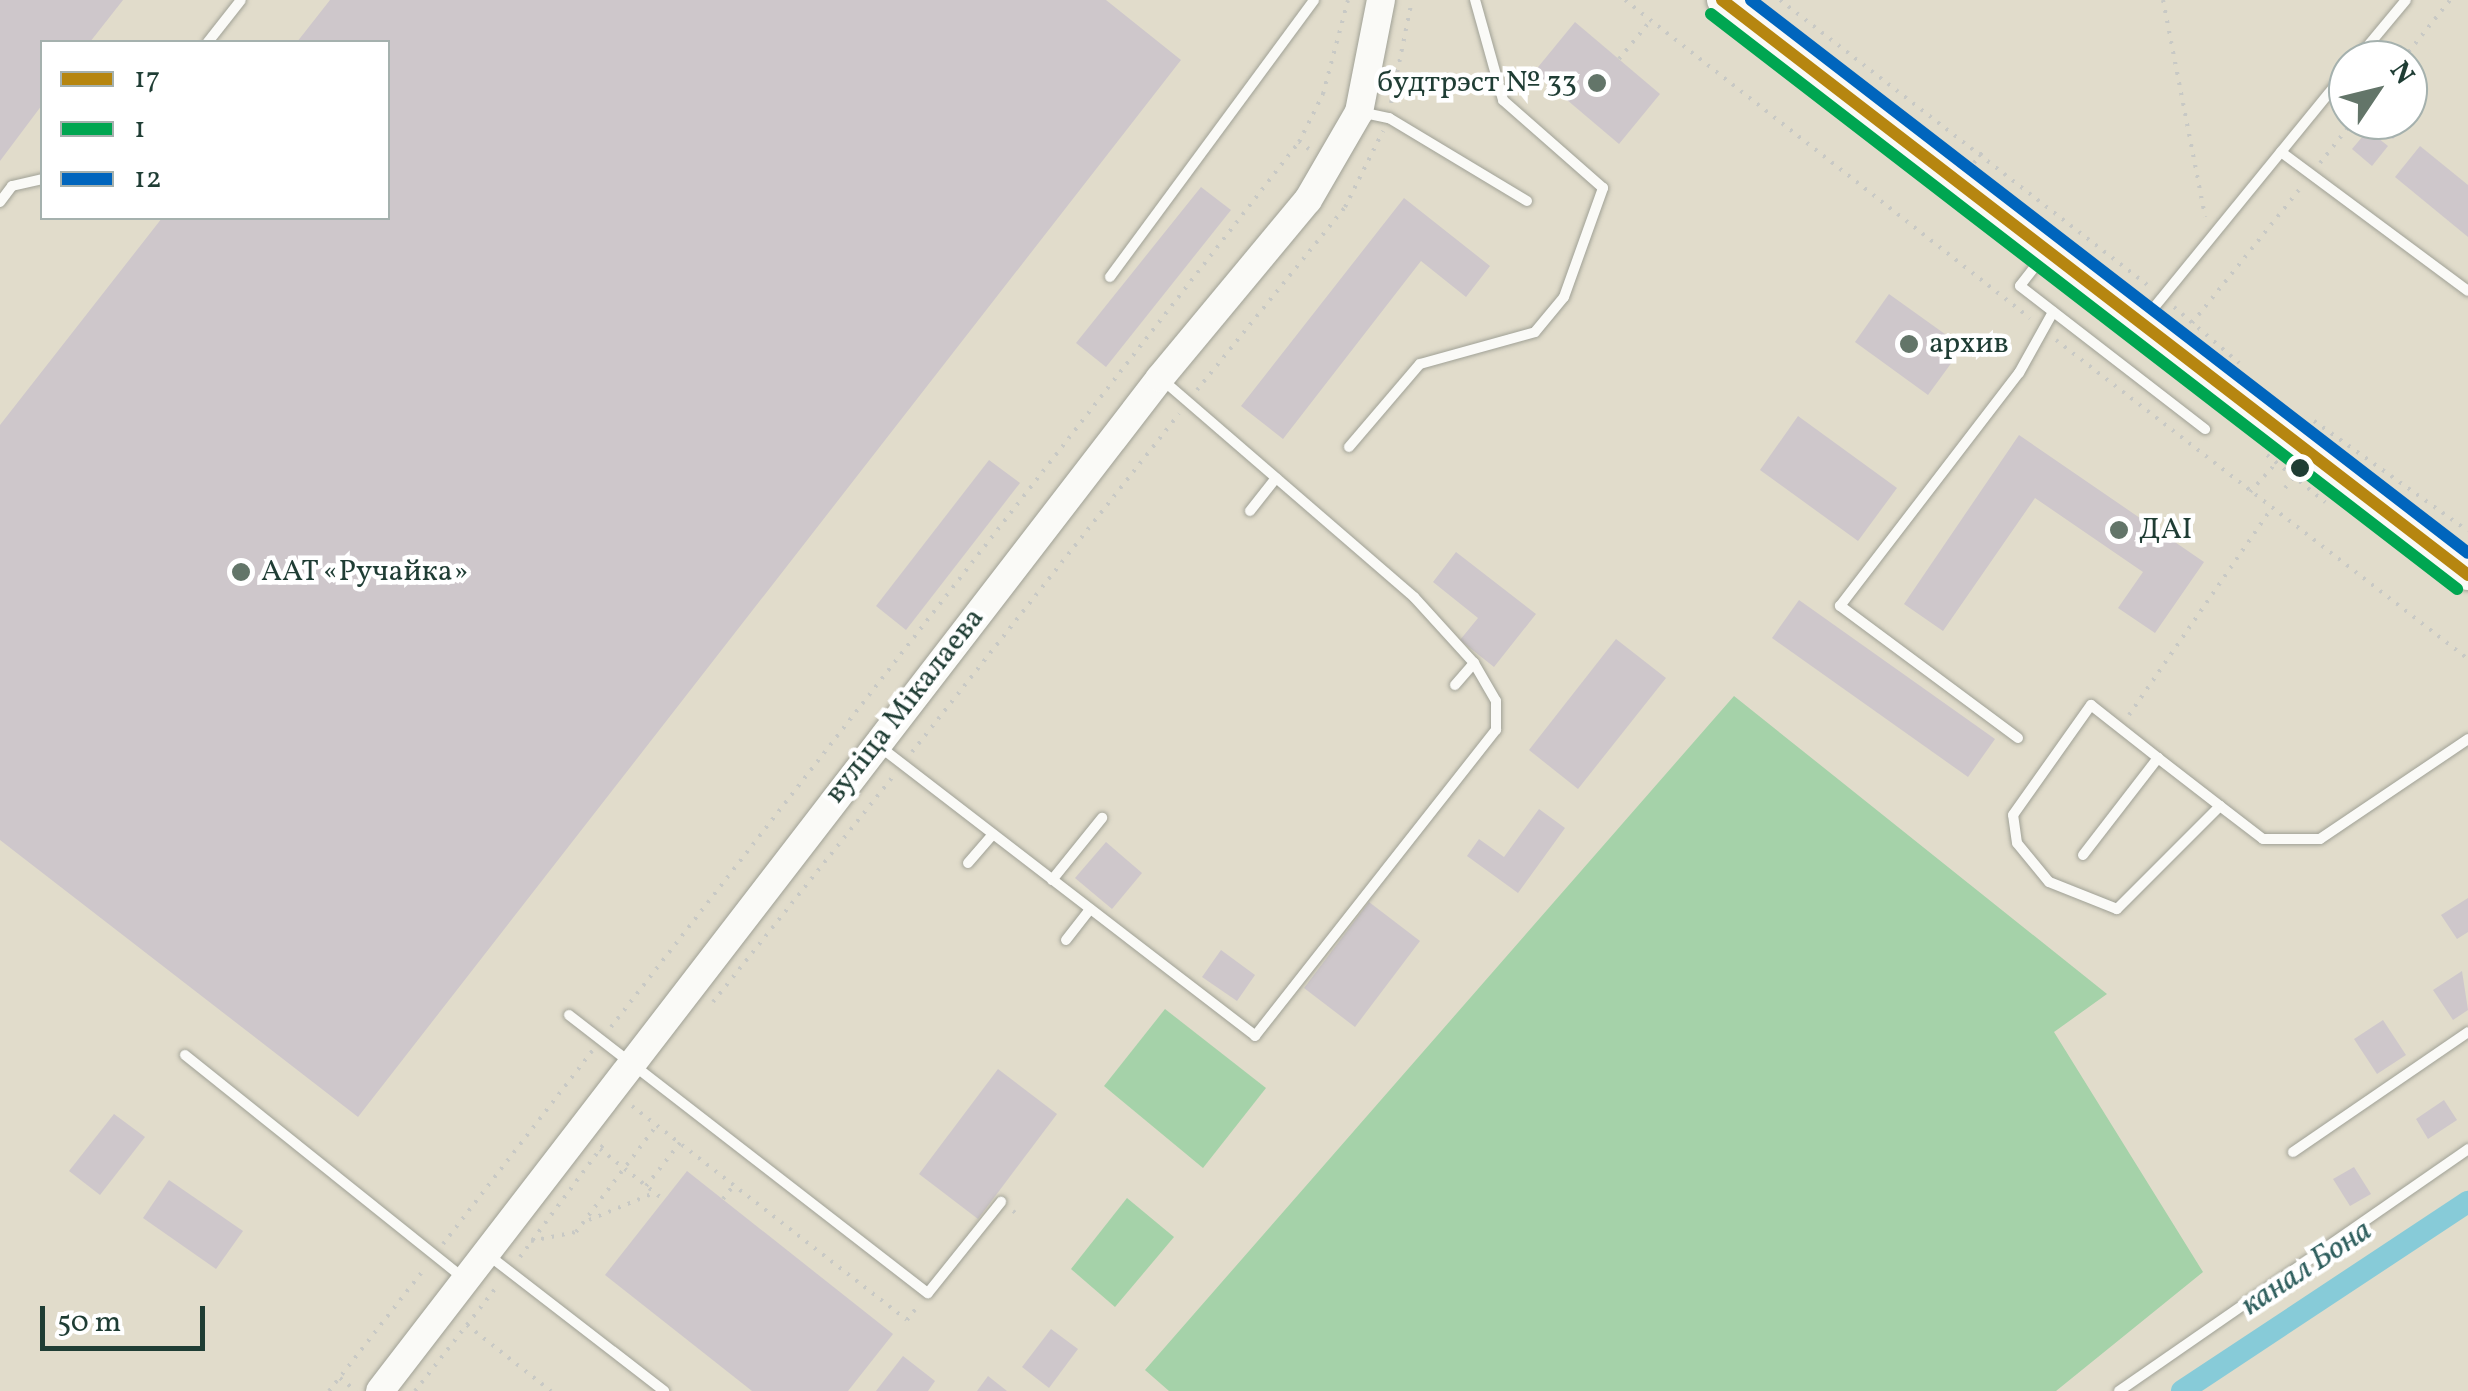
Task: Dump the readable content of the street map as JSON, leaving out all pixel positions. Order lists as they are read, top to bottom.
{
  "streets": {
    "main road": ["вуліца Мікалаева"]
  },
  "water": ["канал Бона"],
  "places": [
    "будтрэст № 33",
    "архив",
    "ДАІ",
    "ААТ «Ручайка»"
  ],
  "lines": ["transit line 17", "transit line 12", "transit line 1"],
  "legend": ["17", "1", "12"],
  "scale_bar": "50 m",
  "north": "top right"
}
